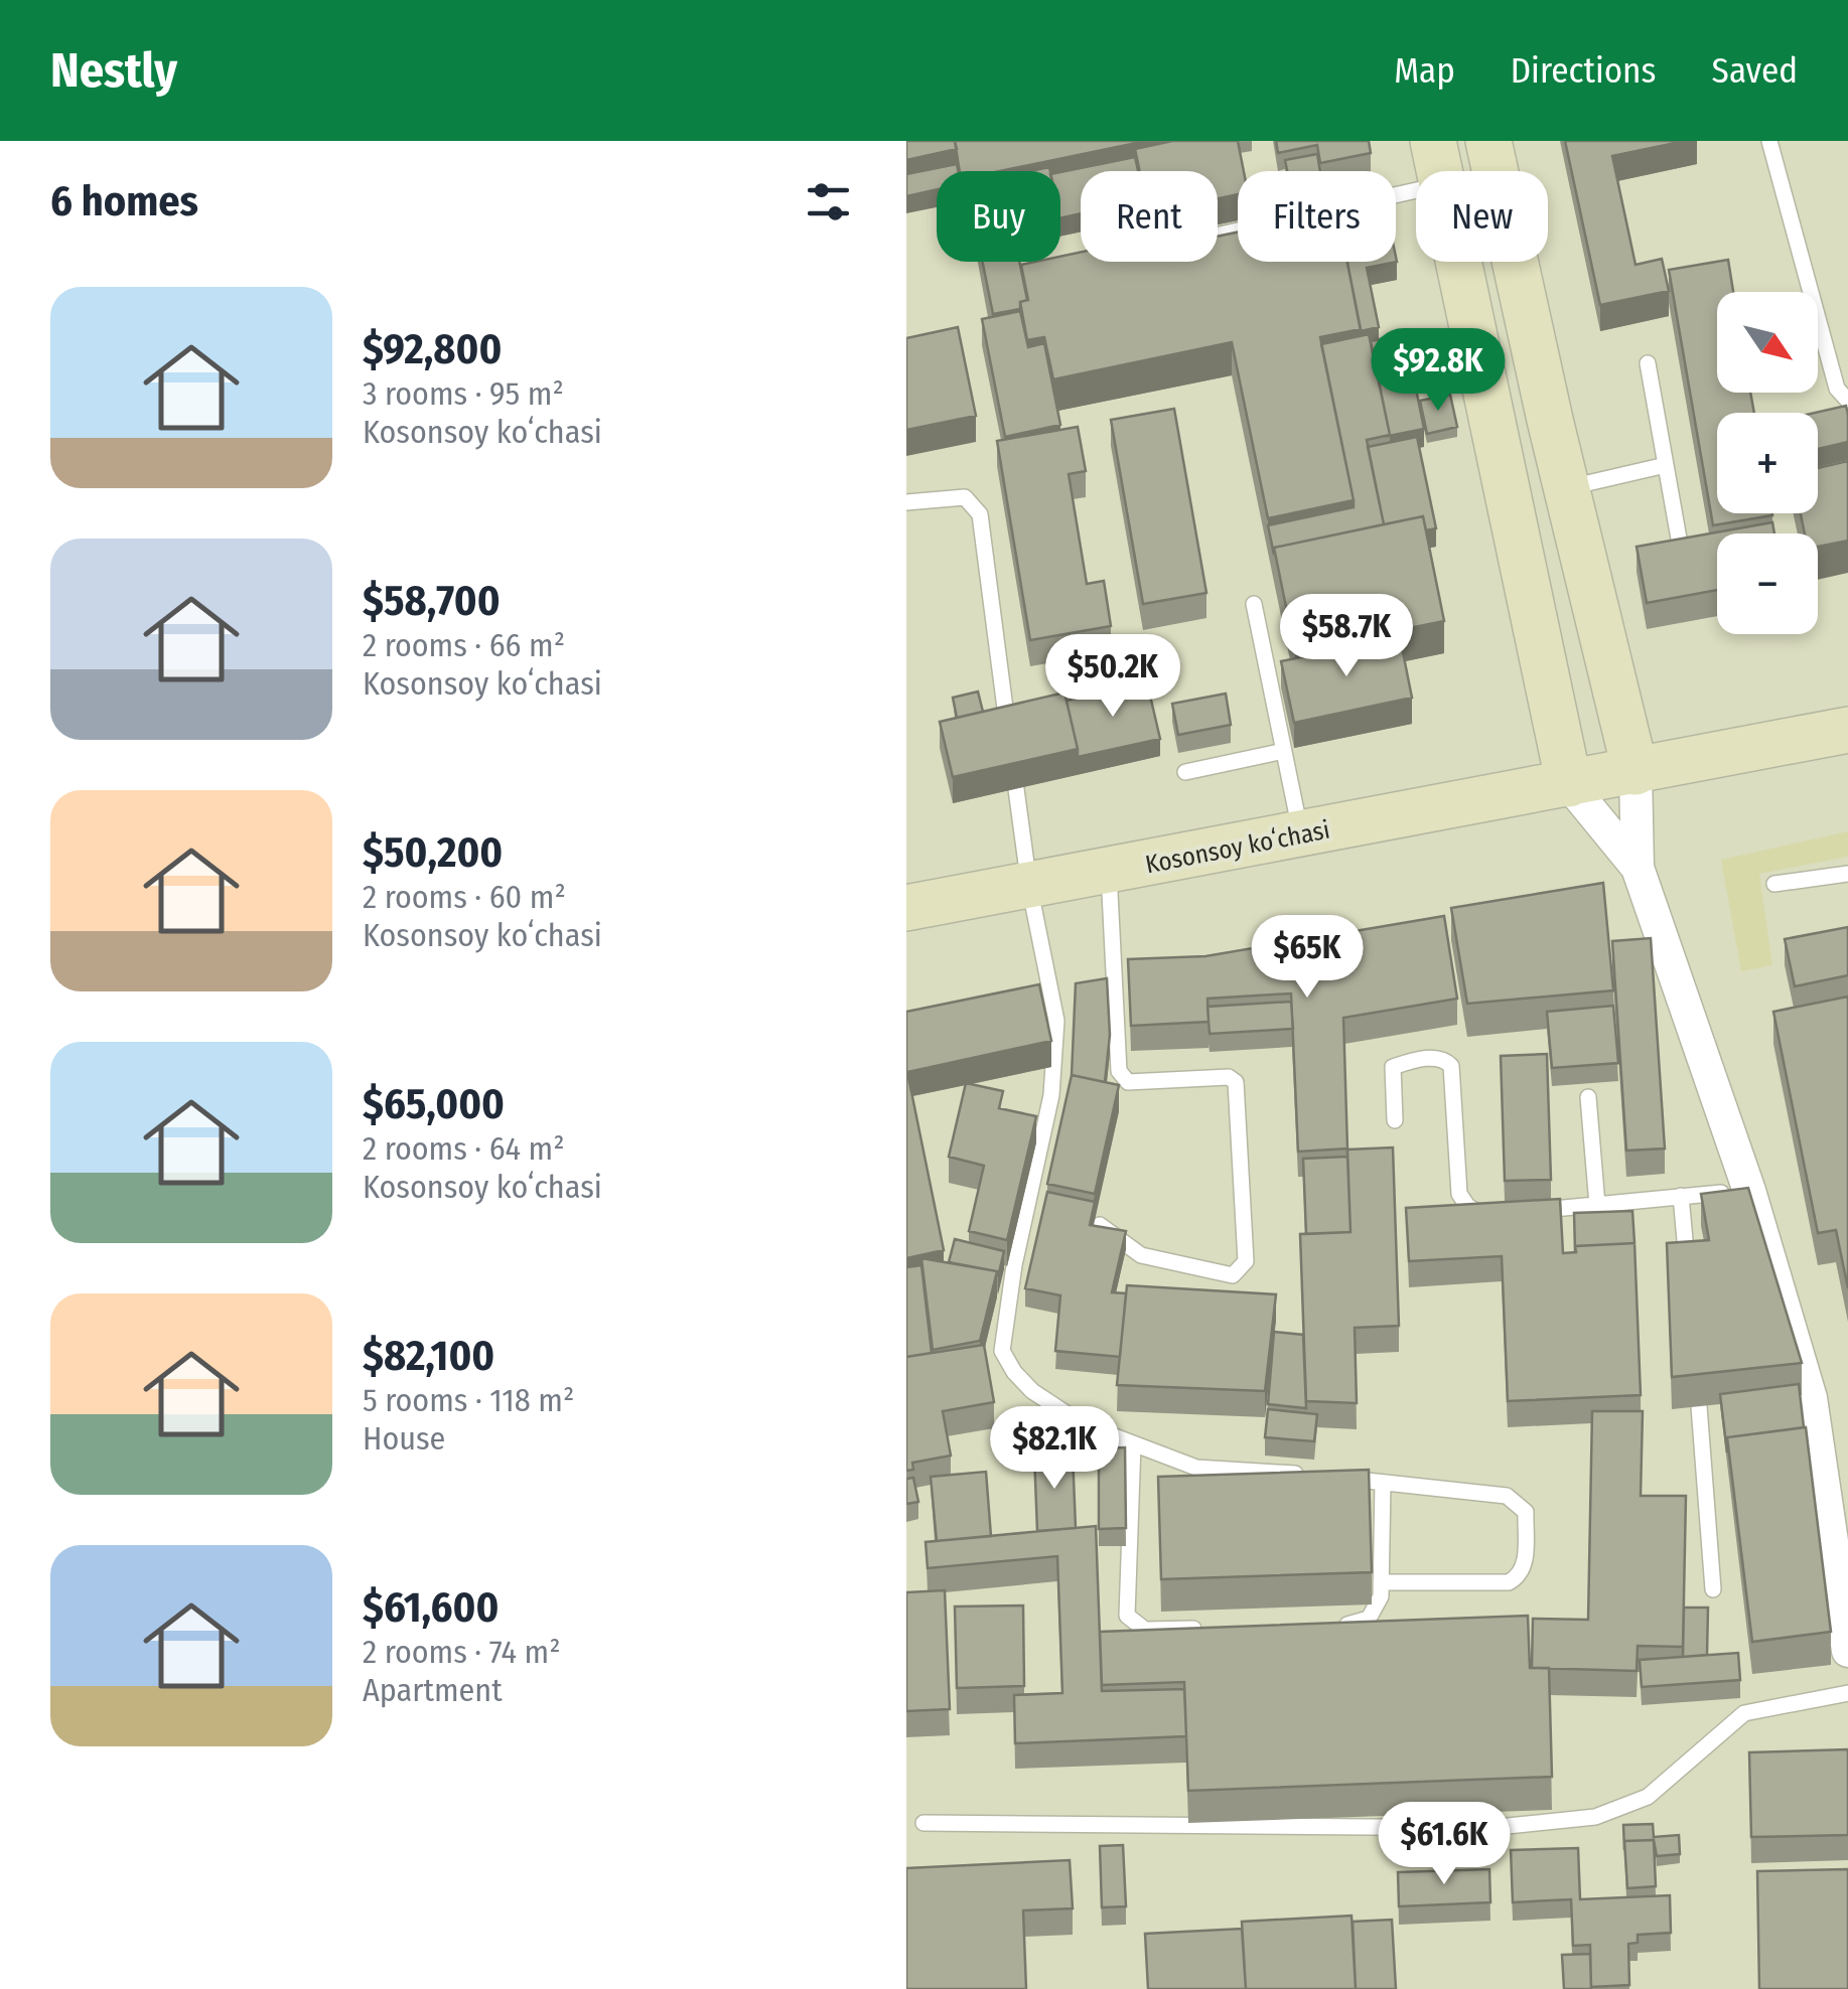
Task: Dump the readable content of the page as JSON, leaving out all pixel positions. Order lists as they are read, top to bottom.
{
  "streets": {
    "street": ["Kosonsoy koʻchasi"]
  },
  "north": "bottom right",
  "page": {
    "header": "Nestly",
    "nav": ["Map", "Directions", "Saved"],
    "heading": "6 homes",
    "chip": [
      "Buy",
      "Rent",
      "Filters",
      "New"
    ],
    "list": [
      {
        "name": "$92,800",
        "note": "3 rooms · 95 m² · Kosonsoy koʻchasi"
      },
      {
        "name": "$58,700",
        "note": "2 rooms · 66 m² · Kosonsoy koʻchasi"
      },
      {
        "name": "$50,200",
        "note": "2 rooms · 60 m² · Kosonsoy koʻchasi"
      },
      {
        "name": "$65,000",
        "note": "2 rooms · 64 m² · Kosonsoy koʻchasi"
      },
      {
        "name": "$82,100",
        "note": "5 rooms · 118 m² · House"
      },
      {
        "name": "$61,600",
        "note": "2 rooms · 74 m² · Apartment"
      }
    ],
    "map_buttons": ["+", "−"],
    "price": [
      "$92.8K",
      "$58.7K",
      "$50.2K",
      "$65K",
      "$82.1K",
      "$61.6K"
    ]
  }
}
